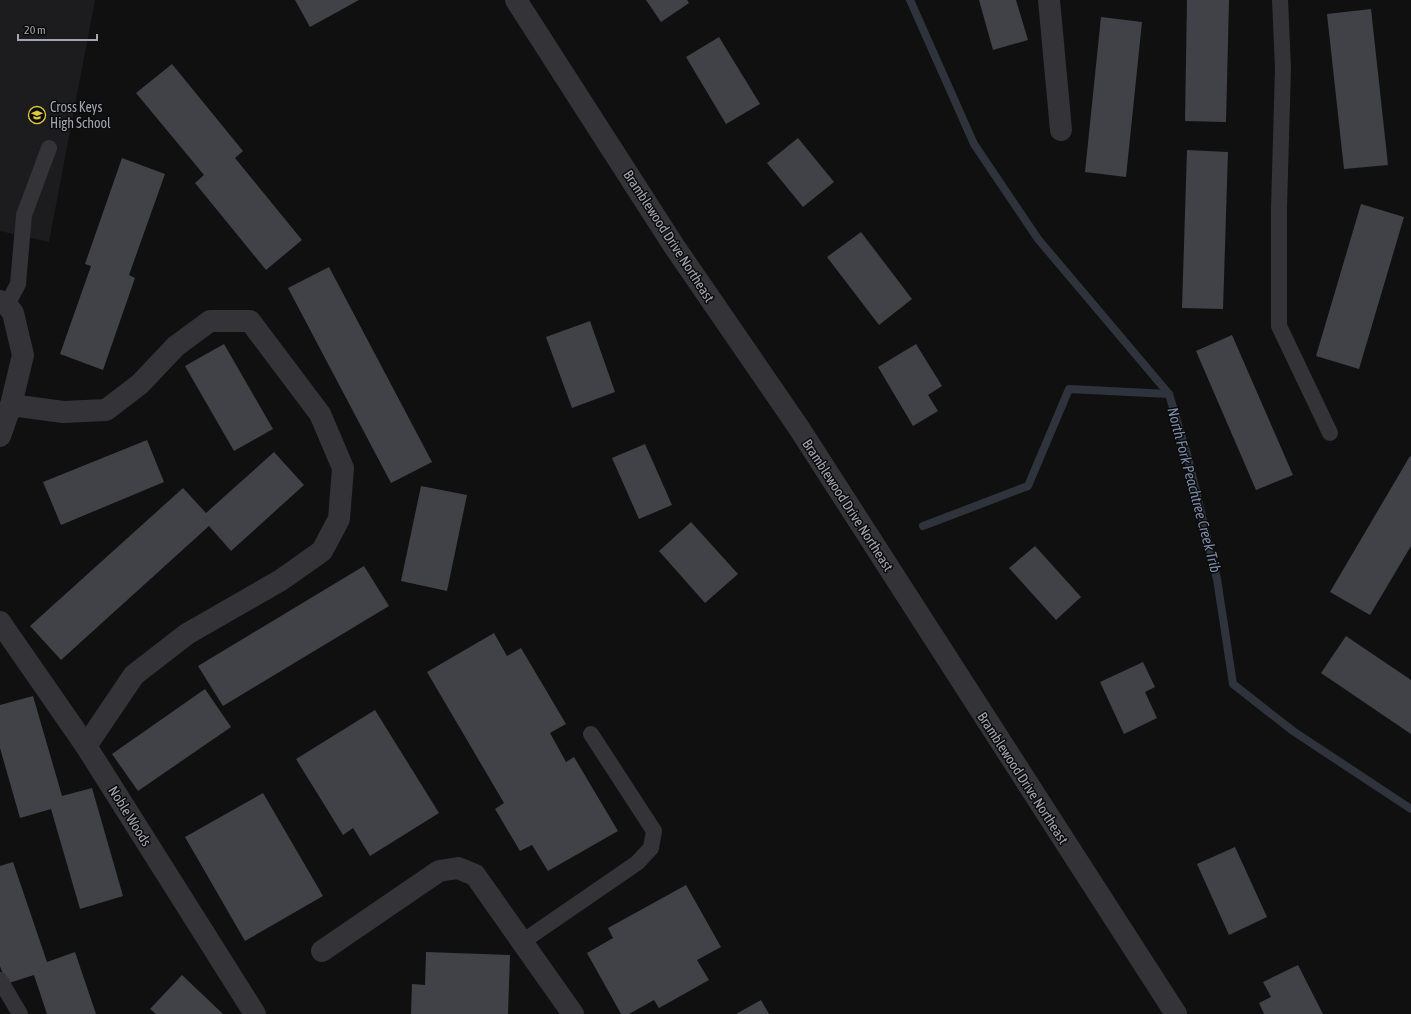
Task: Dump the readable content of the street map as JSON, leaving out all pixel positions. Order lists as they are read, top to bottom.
{
  "streets": {
    "street": ["Bramblewood Drive Northeast", "Noble Woods"]
  },
  "water": ["North Fork Peachtree Creek Trib"],
  "places": {
    "school or university": ["Cross Keys High School"]
  },
  "scale_bar": "20 m"
}
